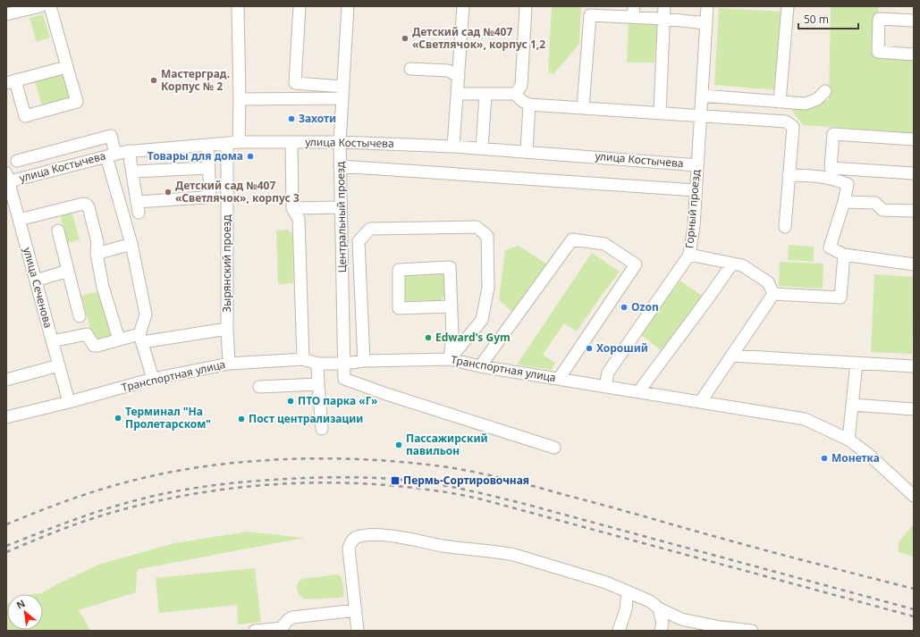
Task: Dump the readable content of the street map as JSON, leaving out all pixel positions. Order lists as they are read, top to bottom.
{
  "streets": {
    "street": [
      "улица Костычева",
      "Горный проезд",
      "Центральный проезд",
      "Зырянский проезд",
      "улица Сеченова",
      "Транспортная улица"
    ]
  },
  "crossings": [
    ["улица Костычева", "Горный проезд"],
    ["улица Костычева", "Центральный проезд"],
    ["улица Костычева", "Зырянский проезд"],
    ["улица Костычева", "улица Сеченова"],
    ["Горный проезд", "Транспортная улица"],
    ["Центральный проезд", "Транспортная улица"],
    ["Зырянский проезд", "Транспортная улица"],
    ["улица Сеченова", "Транспортная улица"]
  ],
  "places": {
    "other": [
      "Детский сад №407 «Светлячок», корпус 1,2",
      "Мастерград. Корпус № 2",
      "Захоти",
      "Товары для дома",
      "Детский сад №407 «Светлячок», корпус 3",
      "Ozon",
      "Edward's Gym",
      "Хороший",
      "ПТО парка «Г»",
      "Терминал \"На Пролетарском\"",
      "Пост централизации",
      "Пассажирский павильон",
      "Монетка"
    ],
    "transit": ["Пермь-Сортировочная"]
  },
  "scale_bar": "50 m",
  "north": "top left"
}
